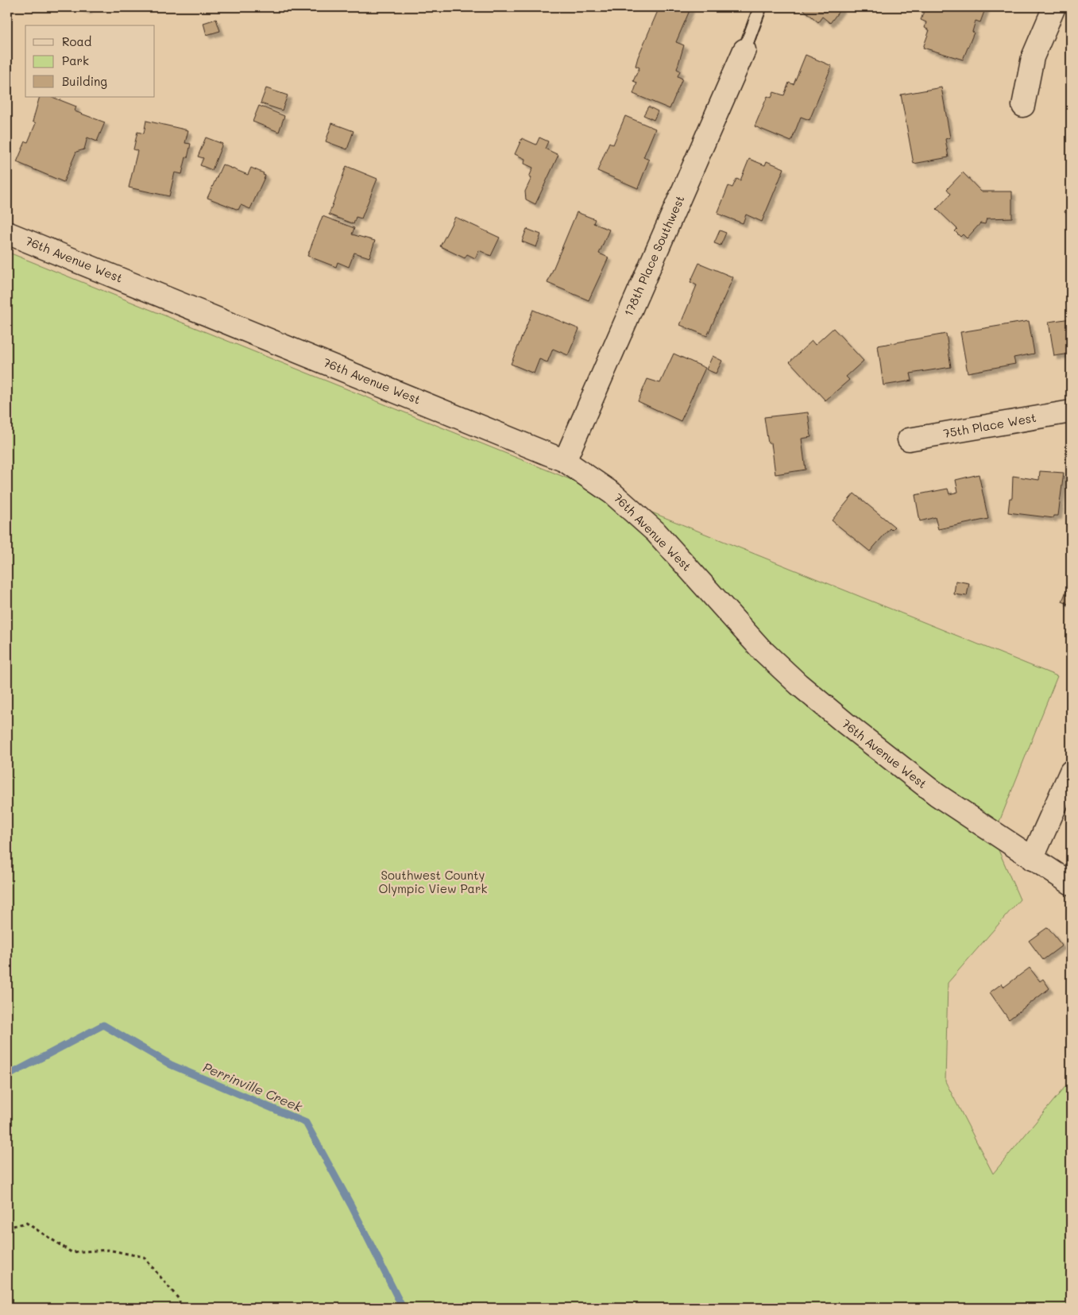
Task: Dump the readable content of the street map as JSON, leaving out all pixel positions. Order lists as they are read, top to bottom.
{
  "streets": {
    "street": ["178th Place Southwest", "76th Avenue West", "75th Place West"]
  },
  "crossings": [
    ["178th Place Southwest", "76th Avenue West"]
  ],
  "water": ["Perrinville Creek"],
  "parks": ["Southwest County Olympic View Park"],
  "legend": ["Road", "Park", "Building"]
}
